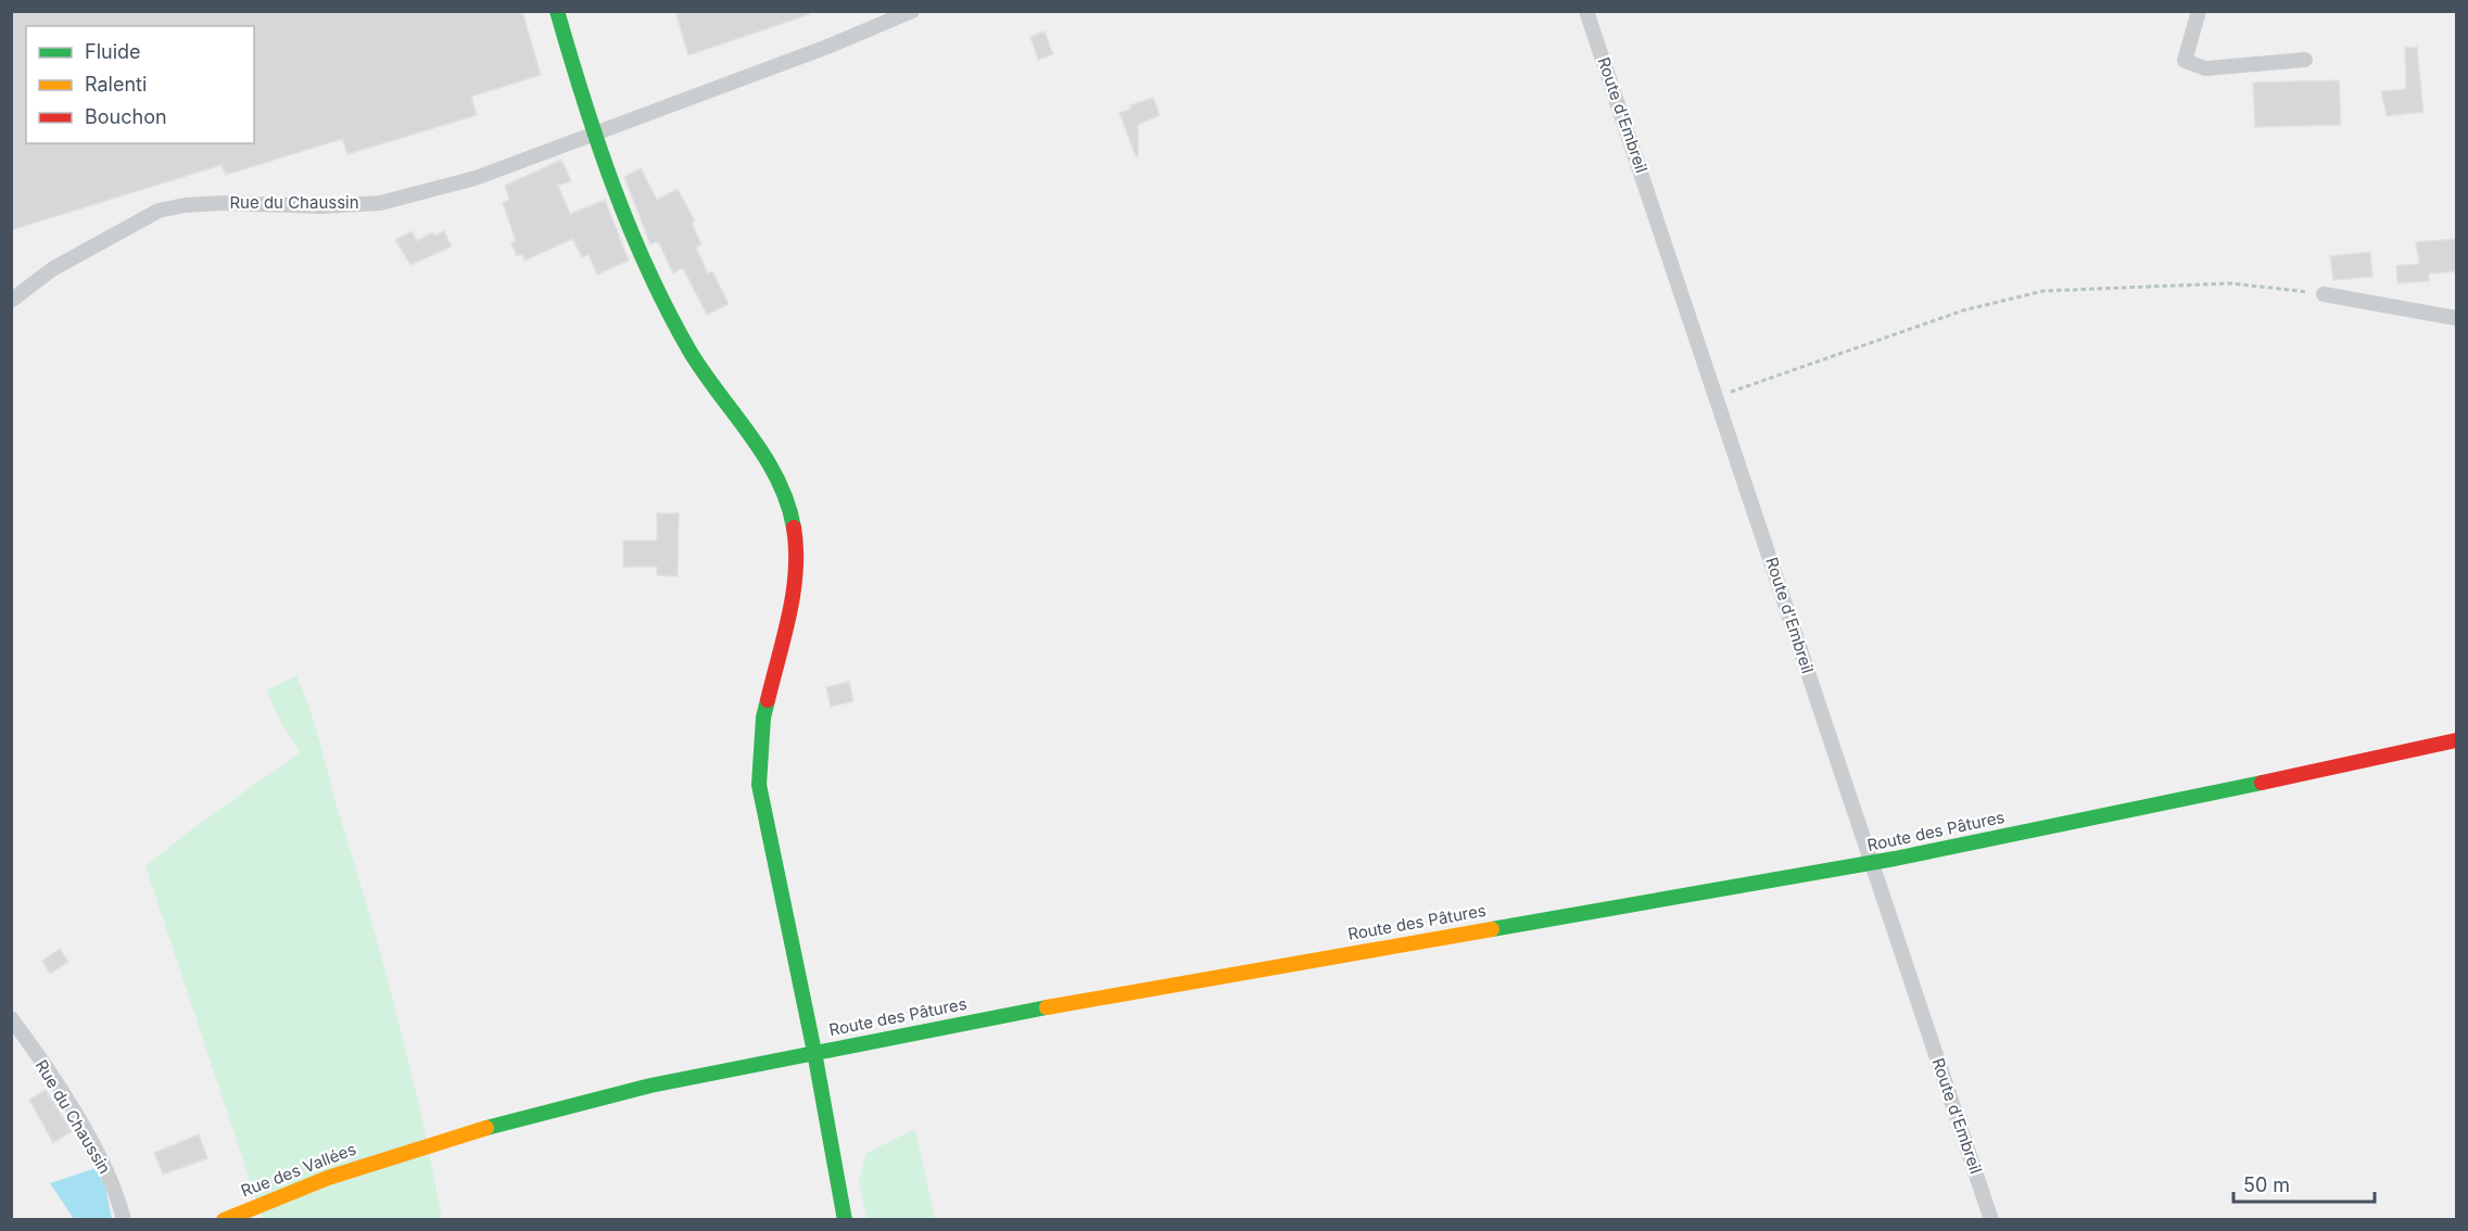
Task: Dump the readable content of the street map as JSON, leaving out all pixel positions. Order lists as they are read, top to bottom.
{
  "streets": {
    "street": [
      "Route d'Embreil",
      "Rue du Chaussin",
      "Route des Pâtures",
      "Rue des Vallées"
    ]
  },
  "crossings": [
    ["Route d'Embreil", "Route des Pâtures"],
    ["Route des Pâtures", "Rue des Vallées"]
  ],
  "legend": ["Fluide", "Ralenti", "Bouchon"],
  "scale_bar": "50 m"
}
